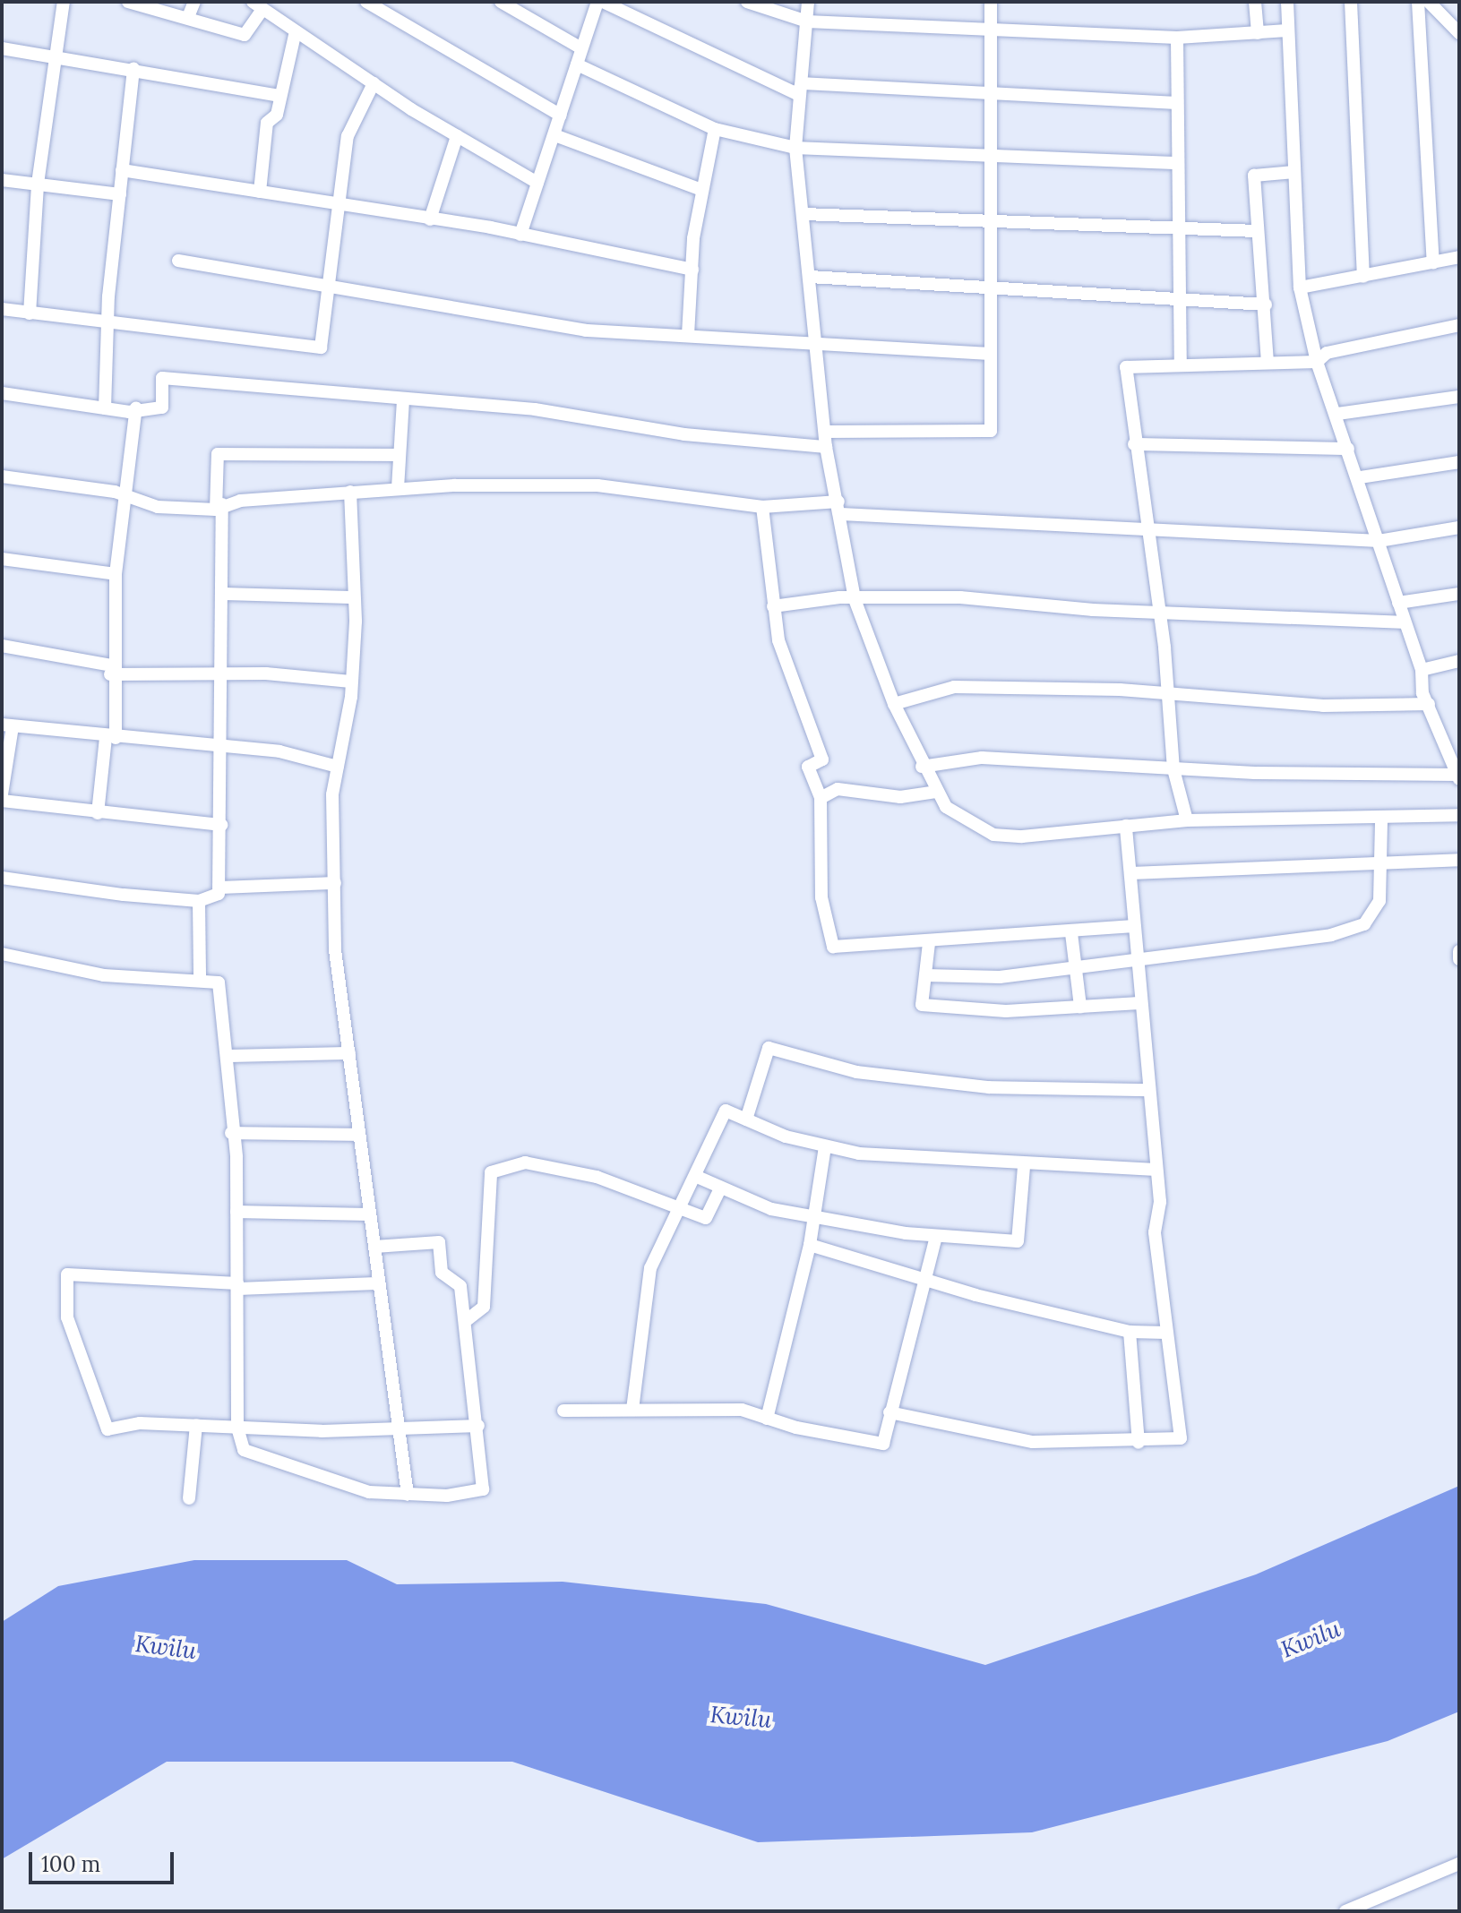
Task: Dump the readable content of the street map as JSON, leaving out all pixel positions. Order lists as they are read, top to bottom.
{
  "water": ["Kwilu"],
  "scale_bar": "100 m"
}
